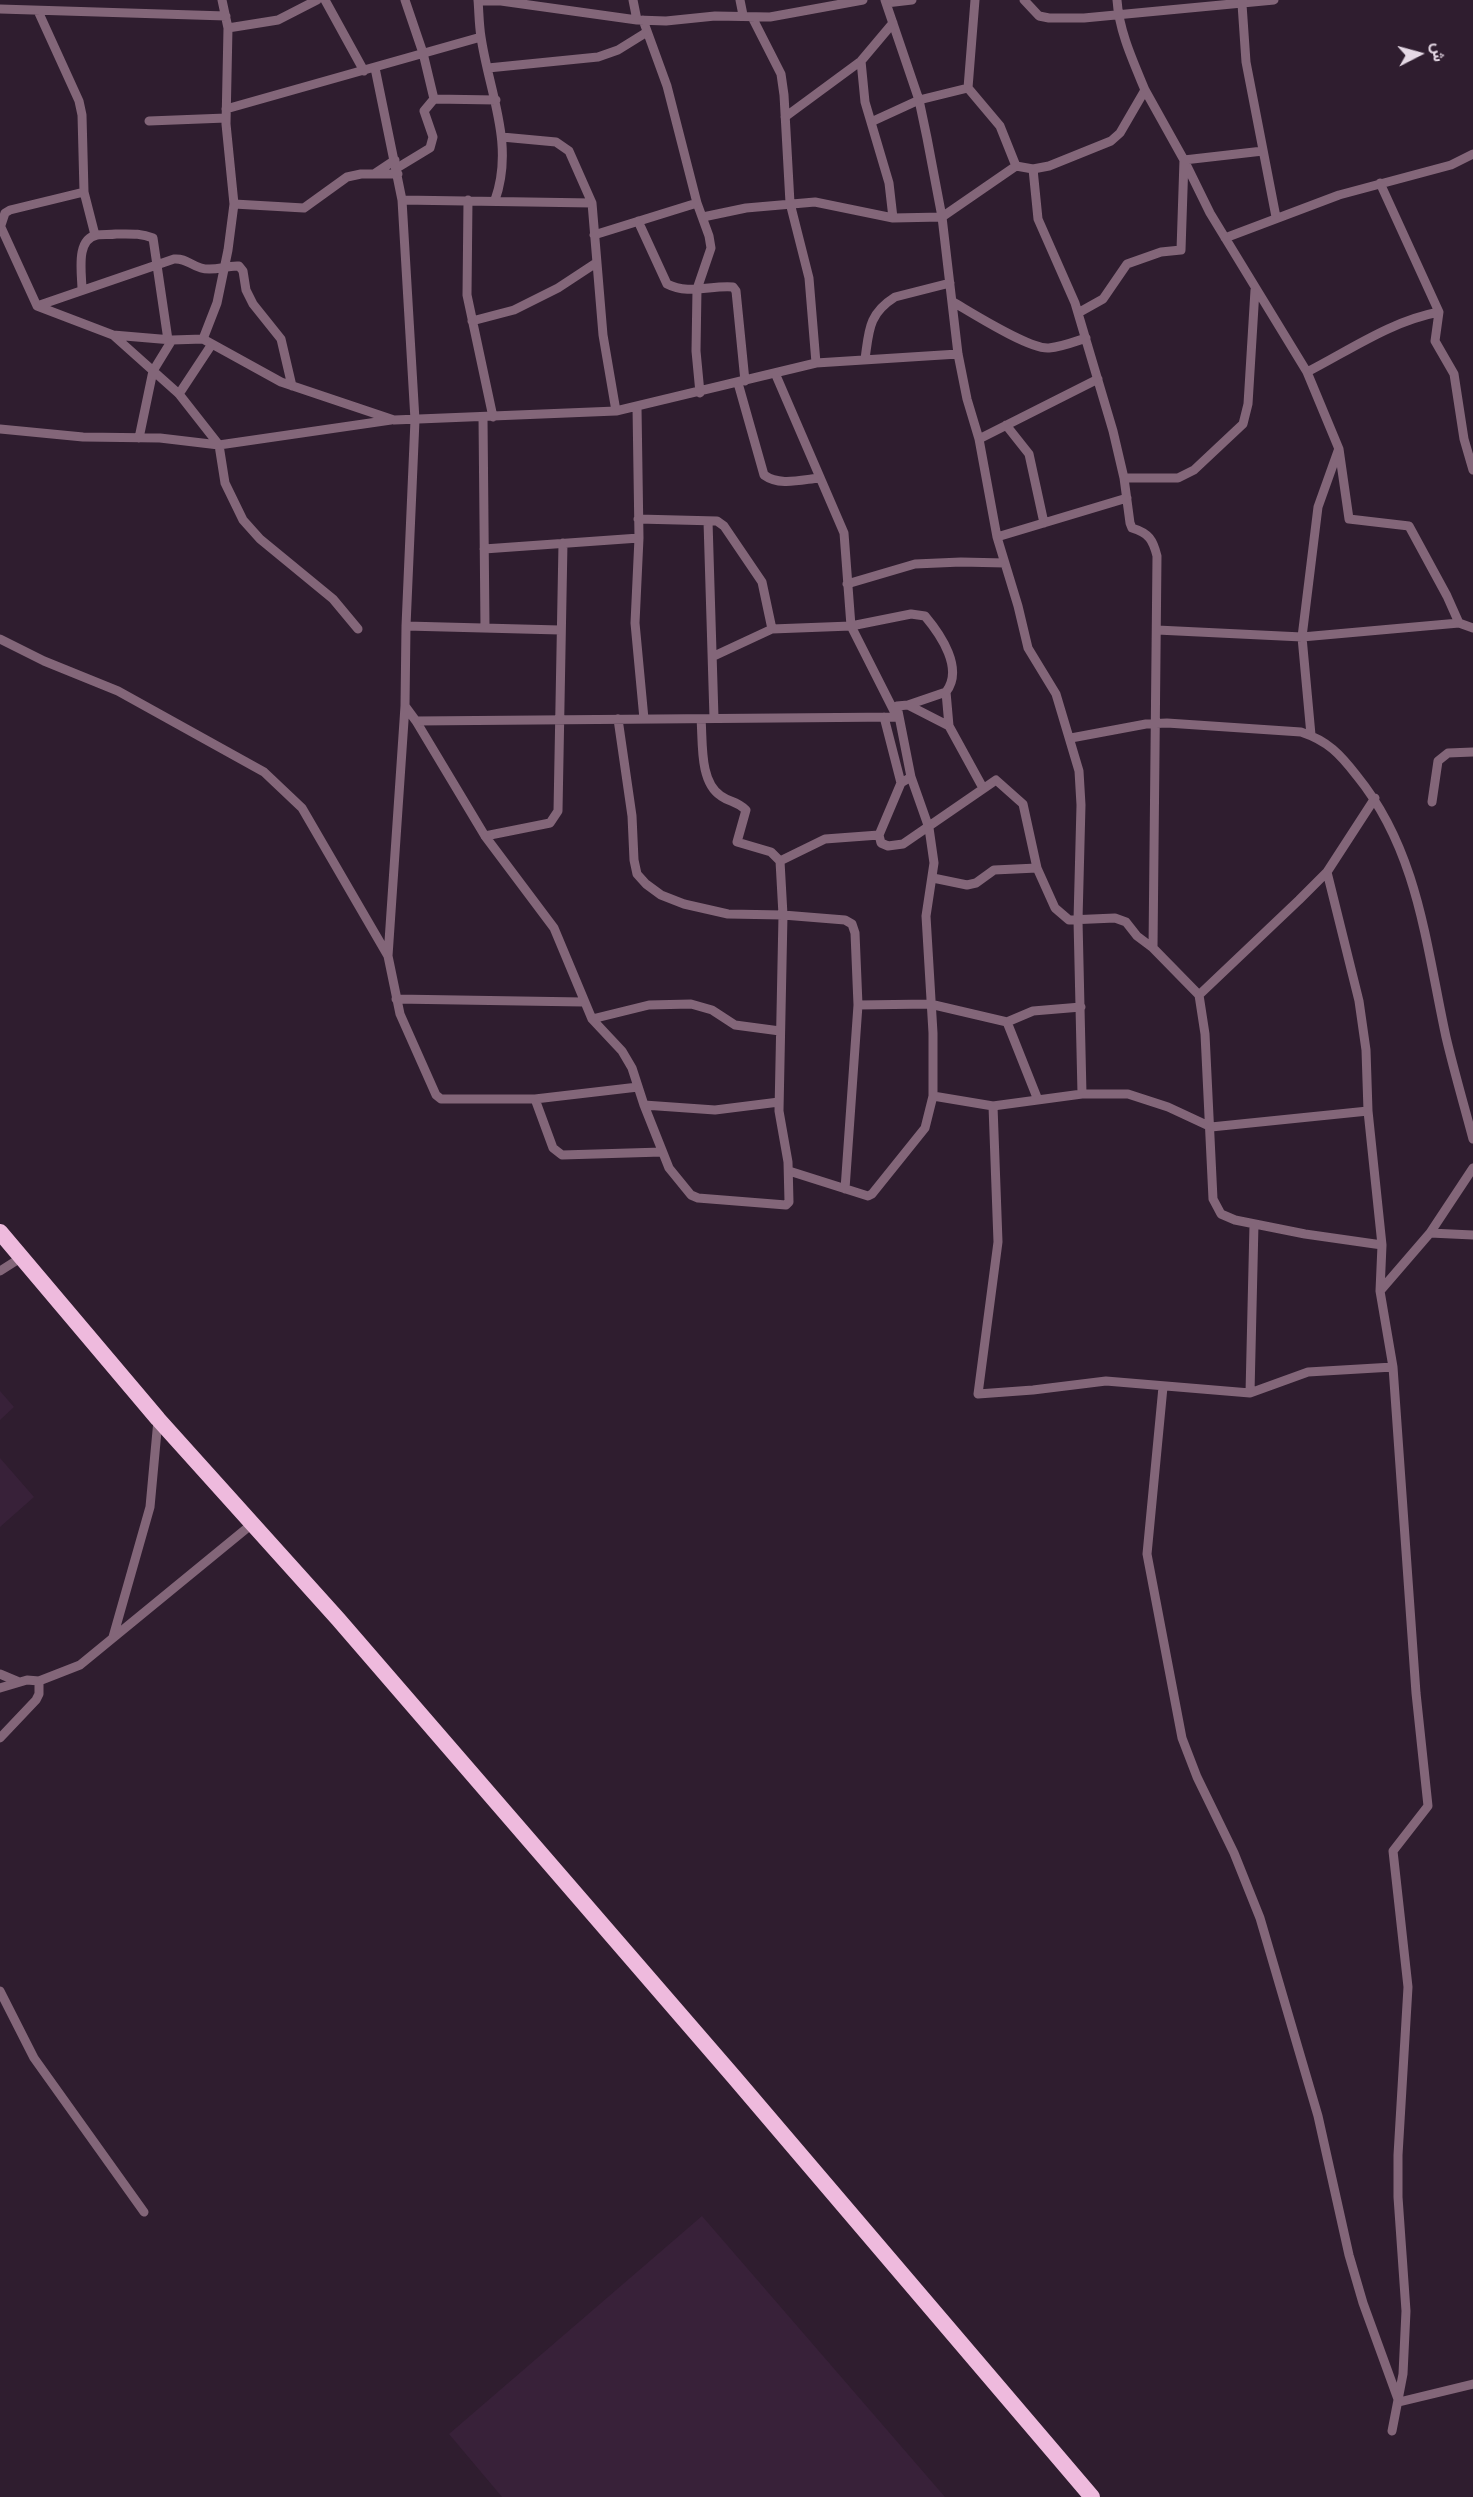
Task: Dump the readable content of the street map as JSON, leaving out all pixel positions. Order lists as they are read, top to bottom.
{
  "north": "right"
}
